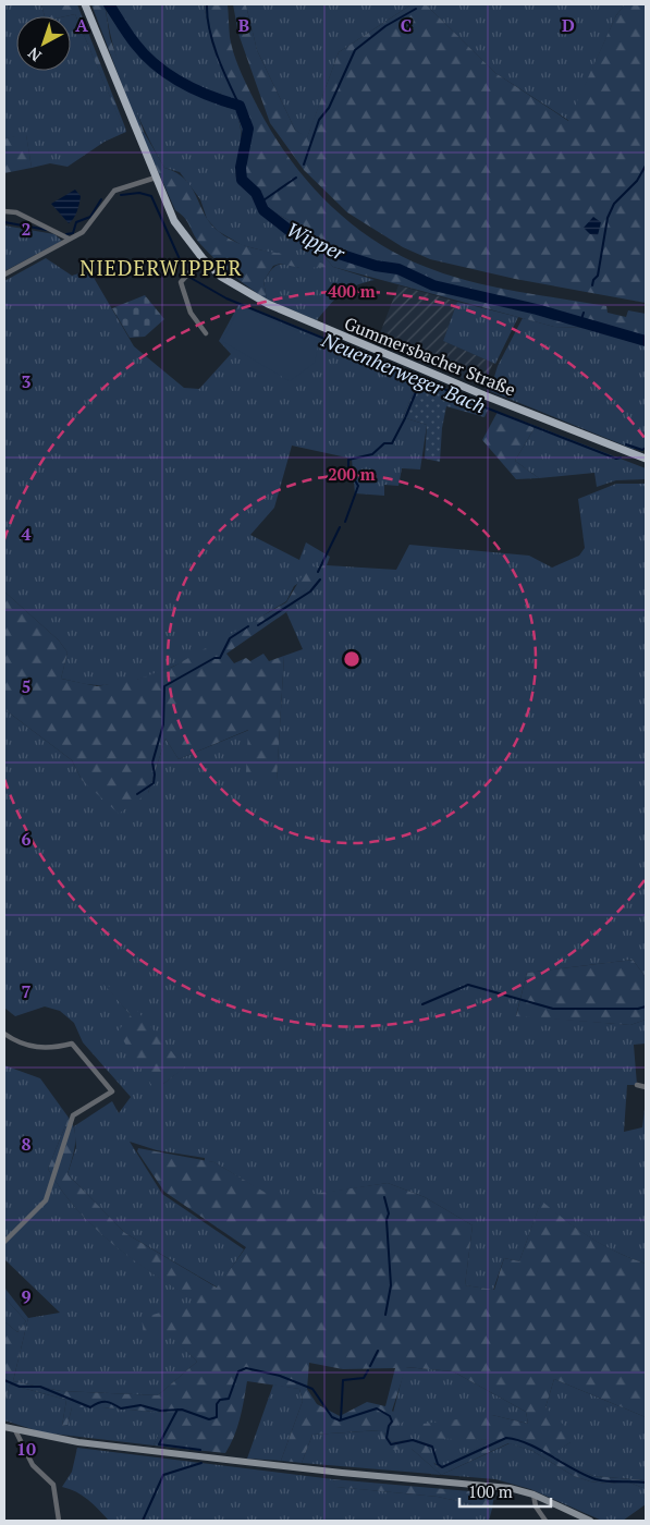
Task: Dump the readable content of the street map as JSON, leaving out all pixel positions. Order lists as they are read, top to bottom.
{
  "streets": {
    "main road": ["Gummersbacher Straße"]
  },
  "districts": ["NIEDERWIPPER"],
  "water": ["Wipper", "Neuenherweger Bach"],
  "scale_bar": "100 m",
  "north": "bottom left",
  "grid": {
    "columns": [
      "A",
      "B",
      "C",
      "D"
    ],
    "rows": [
      "2",
      "3",
      "4",
      "5",
      "6",
      "7",
      "8",
      "9",
      "10"
    ]
  },
  "rings": ["400 m", "200 m"]
}
